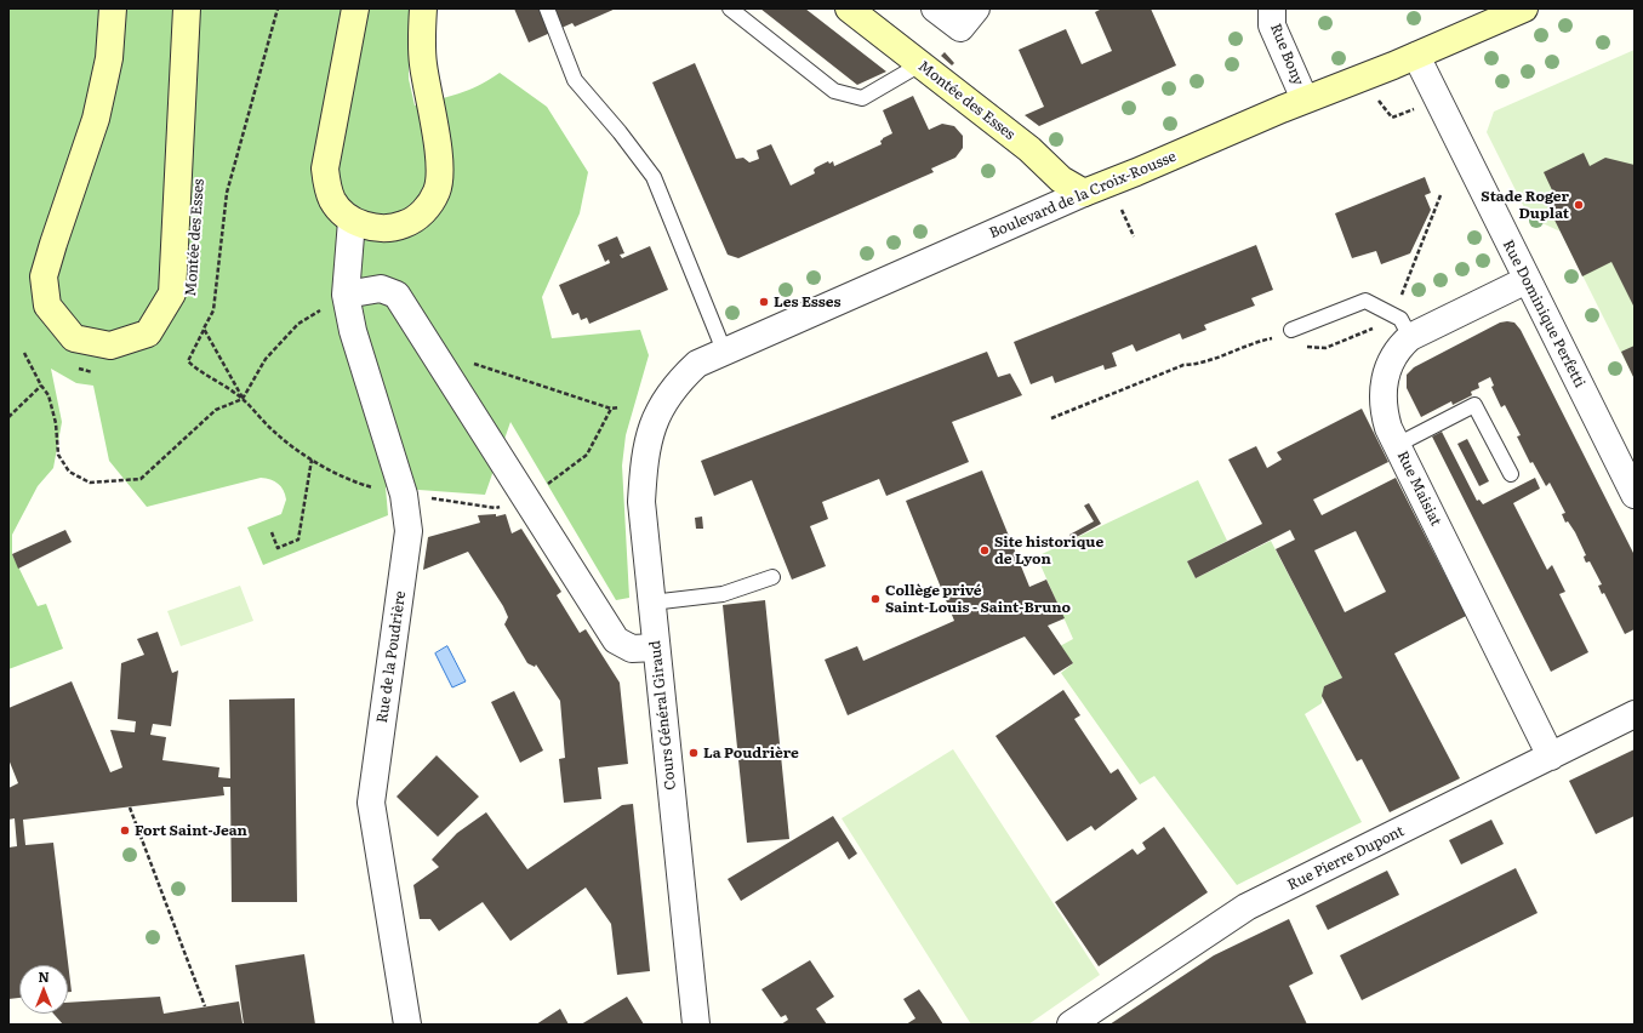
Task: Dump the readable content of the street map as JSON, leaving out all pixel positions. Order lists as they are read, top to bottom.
{
  "streets": {
    "main road": ["Montée des Esses", "Boulevard de la Croix-Rousse"],
    "street": [
      "Rue Bony",
      "Rue Dominique Perfetti",
      "Rue Maisiat",
      "Rue de la Poudrière",
      "Cours Général Giraud",
      "Rue Pierre Dupont"
    ]
  },
  "crossings": [
    ["Rue Bony", "Boulevard de la Croix-Rousse"],
    ["Montée des Esses", "Boulevard de la Croix-Rousse"],
    ["Boulevard de la Croix-Rousse", "Rue Dominique Perfetti"],
    ["Boulevard de la Croix-Rousse", "Cours Général Giraud"],
    ["Rue Dominique Perfetti", "Rue Maisiat"],
    ["Rue Maisiat", "Rue Pierre Dupont"]
  ],
  "places": [
    "Stade Roger Duplat",
    "Les Esses",
    "Site historique de Lyon",
    "Collège privé Saint-Louis - Saint-Bruno",
    "La Poudrière",
    "Fort Saint-Jean"
  ],
  "north": "top"
}
